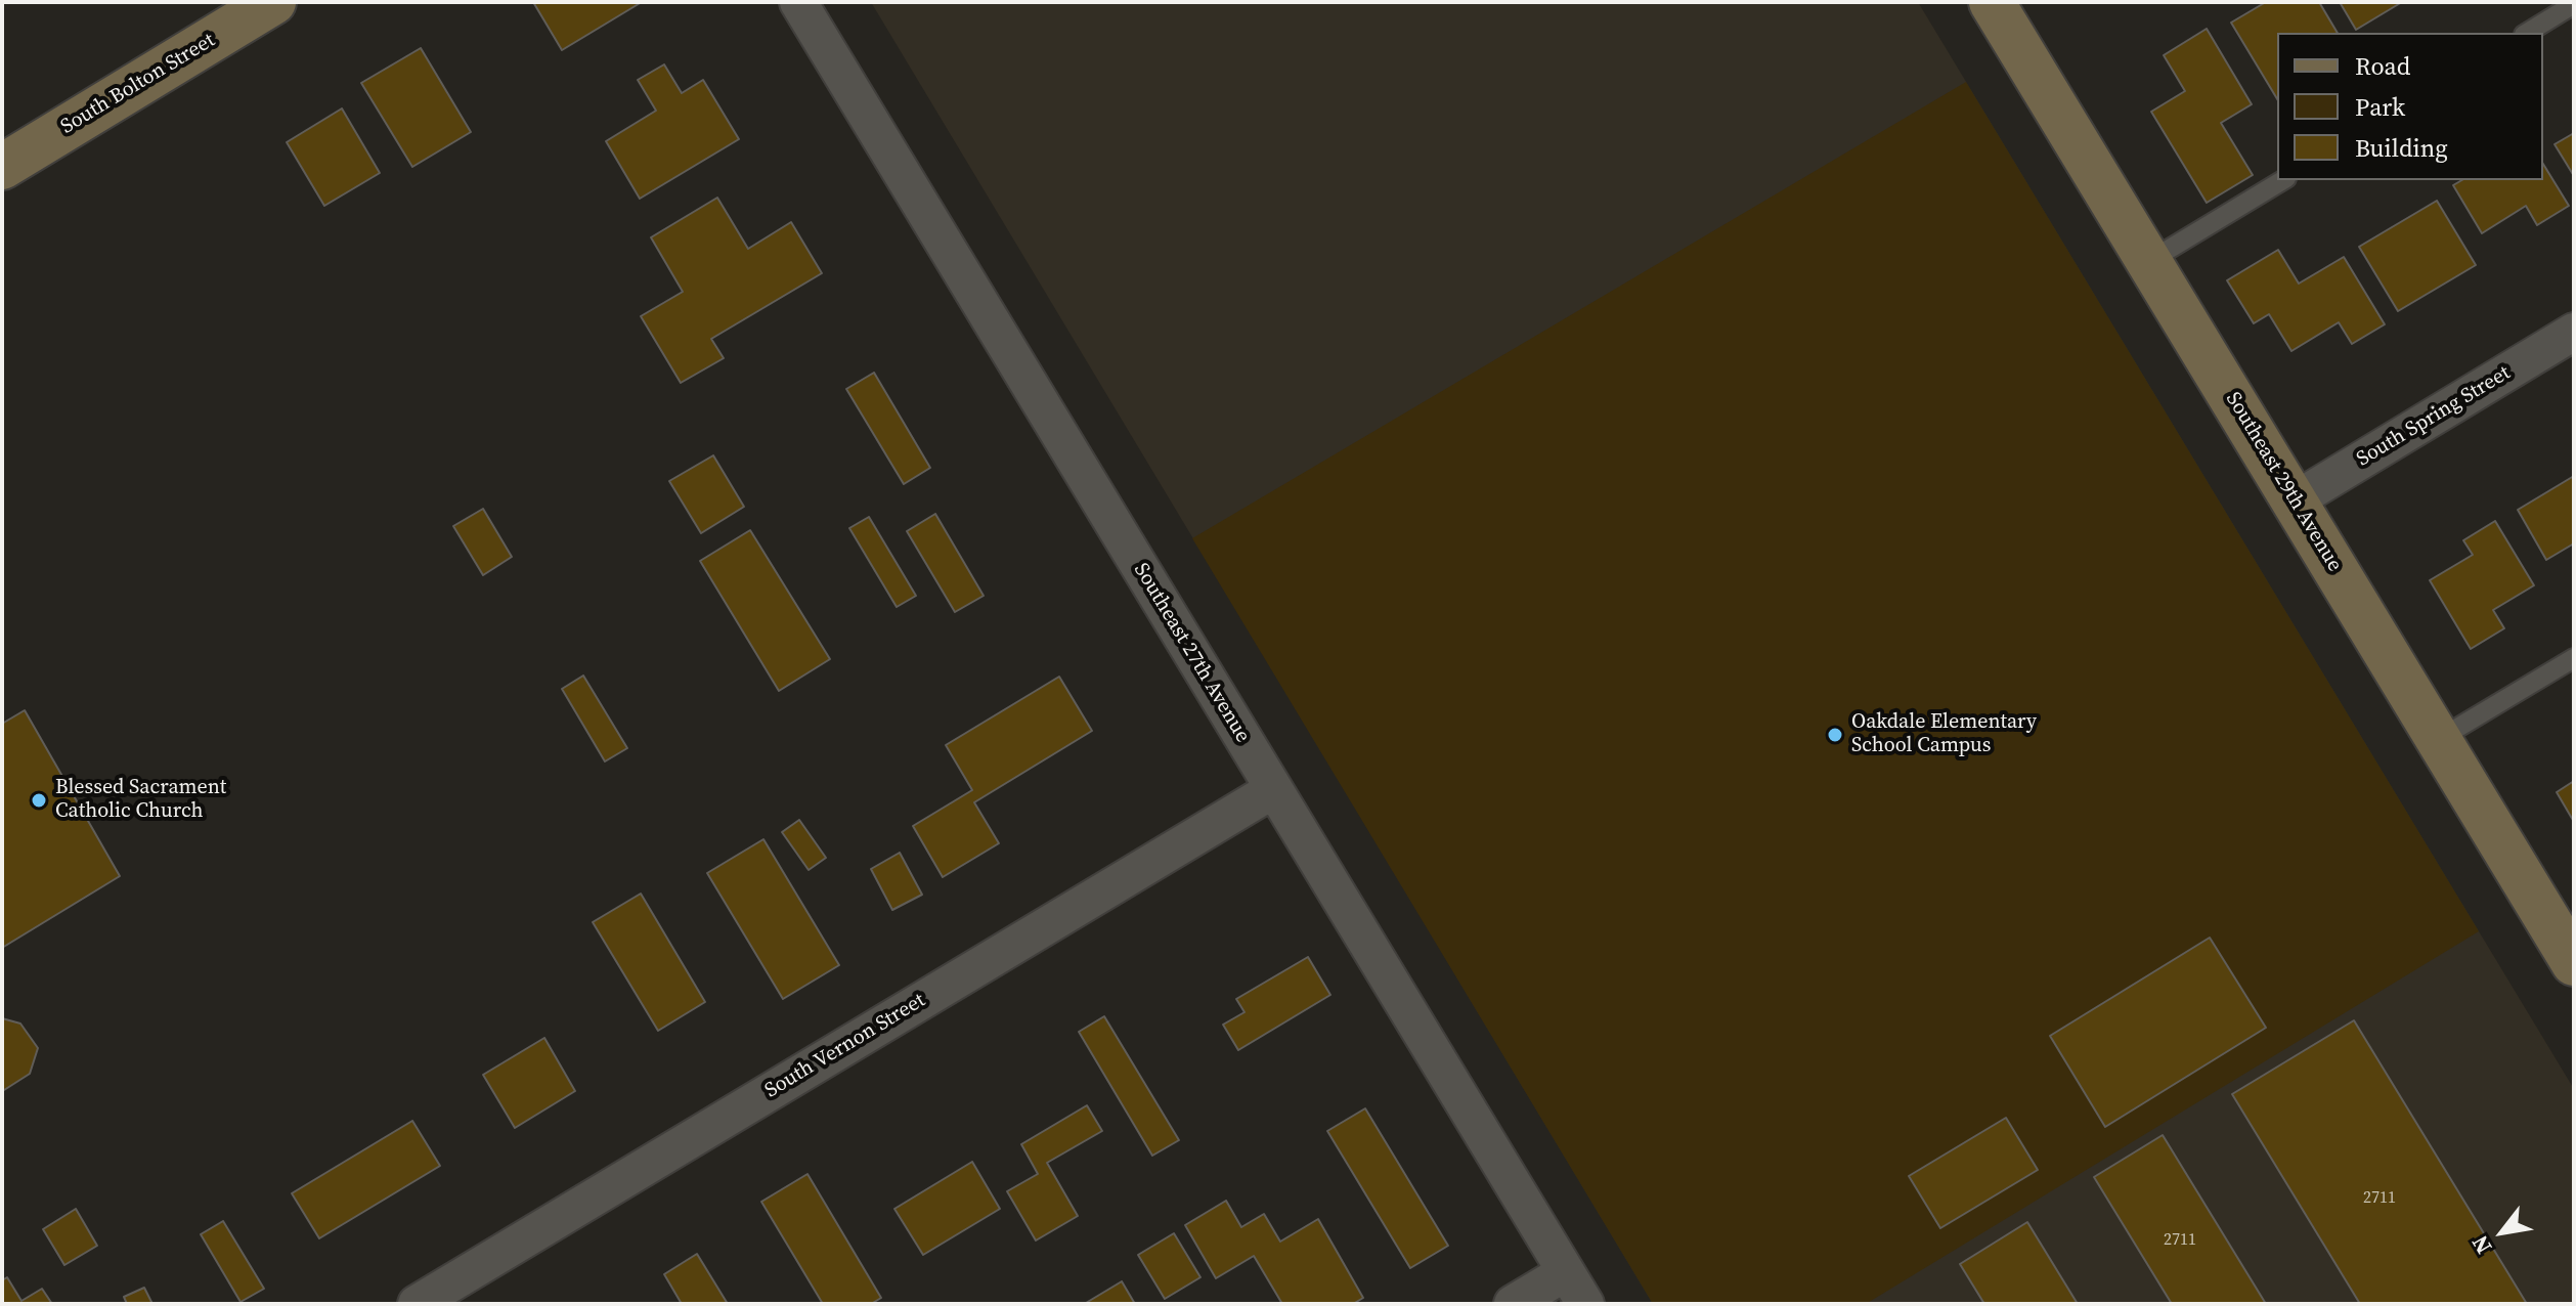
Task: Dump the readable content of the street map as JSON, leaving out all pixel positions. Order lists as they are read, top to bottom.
{
  "streets": {
    "street": [
      "South Bolton Street",
      "South Spring Street",
      "Southeast 29th Avenue",
      "Southeast 27th Avenue",
      "South Vernon Street"
    ]
  },
  "crossings": [
    ["South Spring Street", "Southeast 29th Avenue"],
    ["Southeast 27th Avenue", "South Vernon Street"]
  ],
  "places": ["Oakdale Elementary School Campus", "Blessed Sacrament Catholic Church"],
  "house_numbers": ["2711", "2711"],
  "legend": ["Road", "Park", "Building"],
  "north": "bottom left"
}
